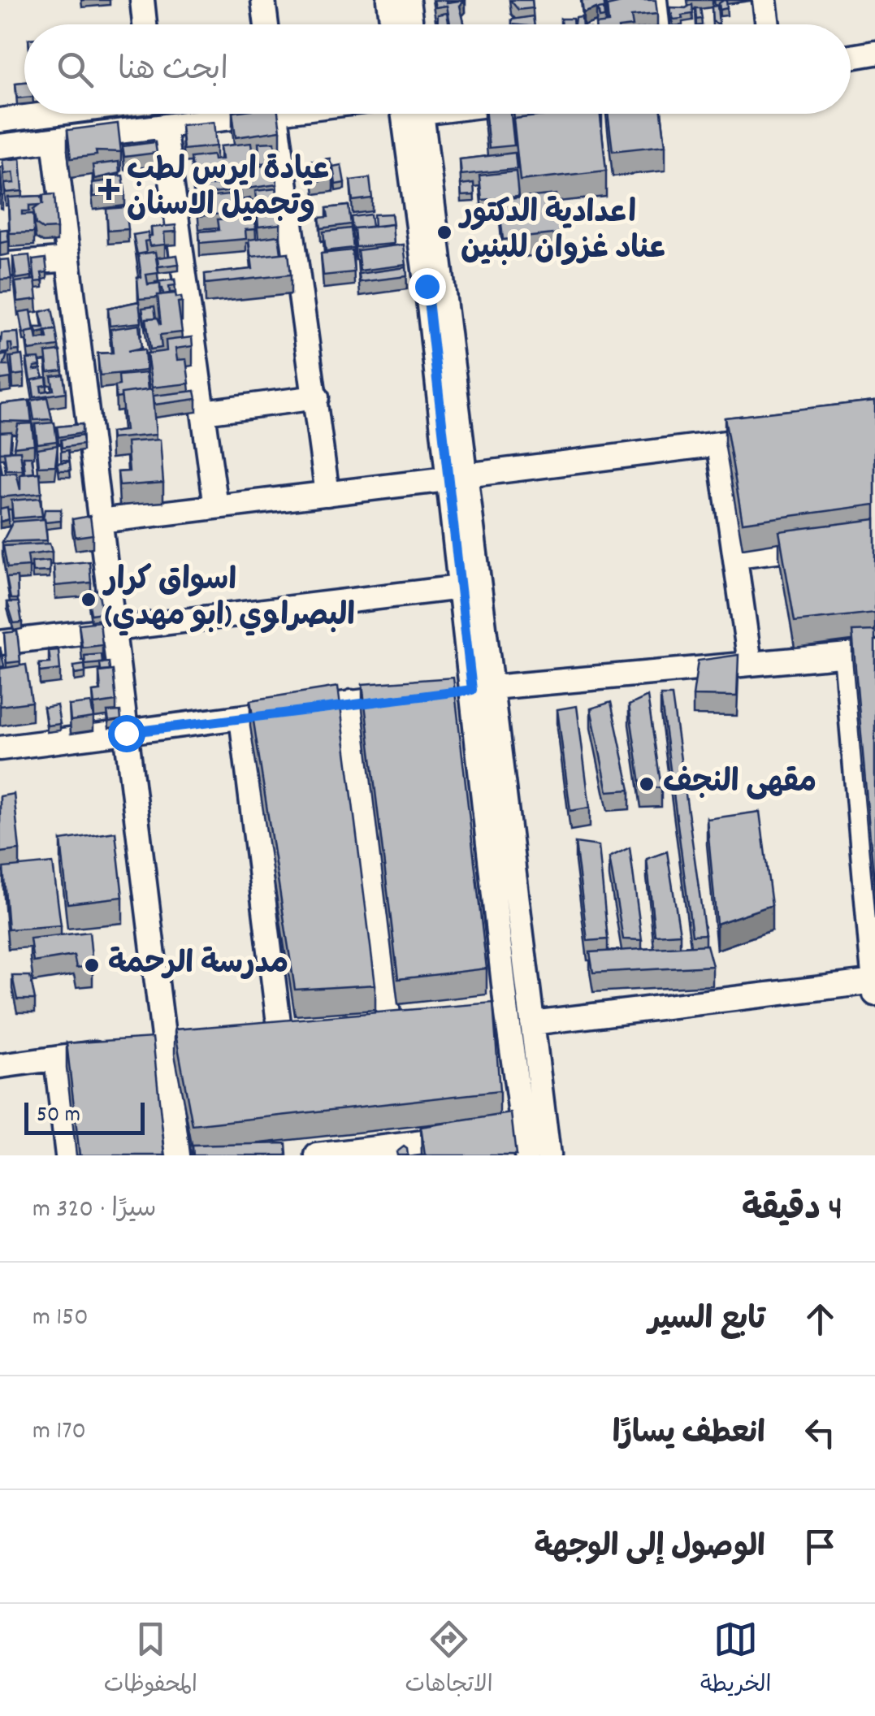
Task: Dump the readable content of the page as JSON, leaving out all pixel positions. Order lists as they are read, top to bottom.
{
  "places": {
    "health": ["عيادة ايرس لطب وتجميل الاسنان"],
    "other": [
      "اعدادية الدكتور عناد غزوان للبنين",
      "اسواق كرار البصراوي (ابو مهدي)",
      "مقهى النجف",
      "مدرسة الرحمة"
    ]
  },
  "scale_bar": "50 m",
  "page": {
    "search": "ابحث هنا",
    "scale": "50 m",
    "heading": ["4 دقيقة", "سيرًا · 320 m"],
    "list": [
      ["تابع السير", "150 m"],
      ["انعطف يسارًا", "170 m"],
      "الوصول إلى الوجهة"
    ],
    "nav": ["الخريطة", "الاتجاهات", "المحفوظات"]
  }
}
